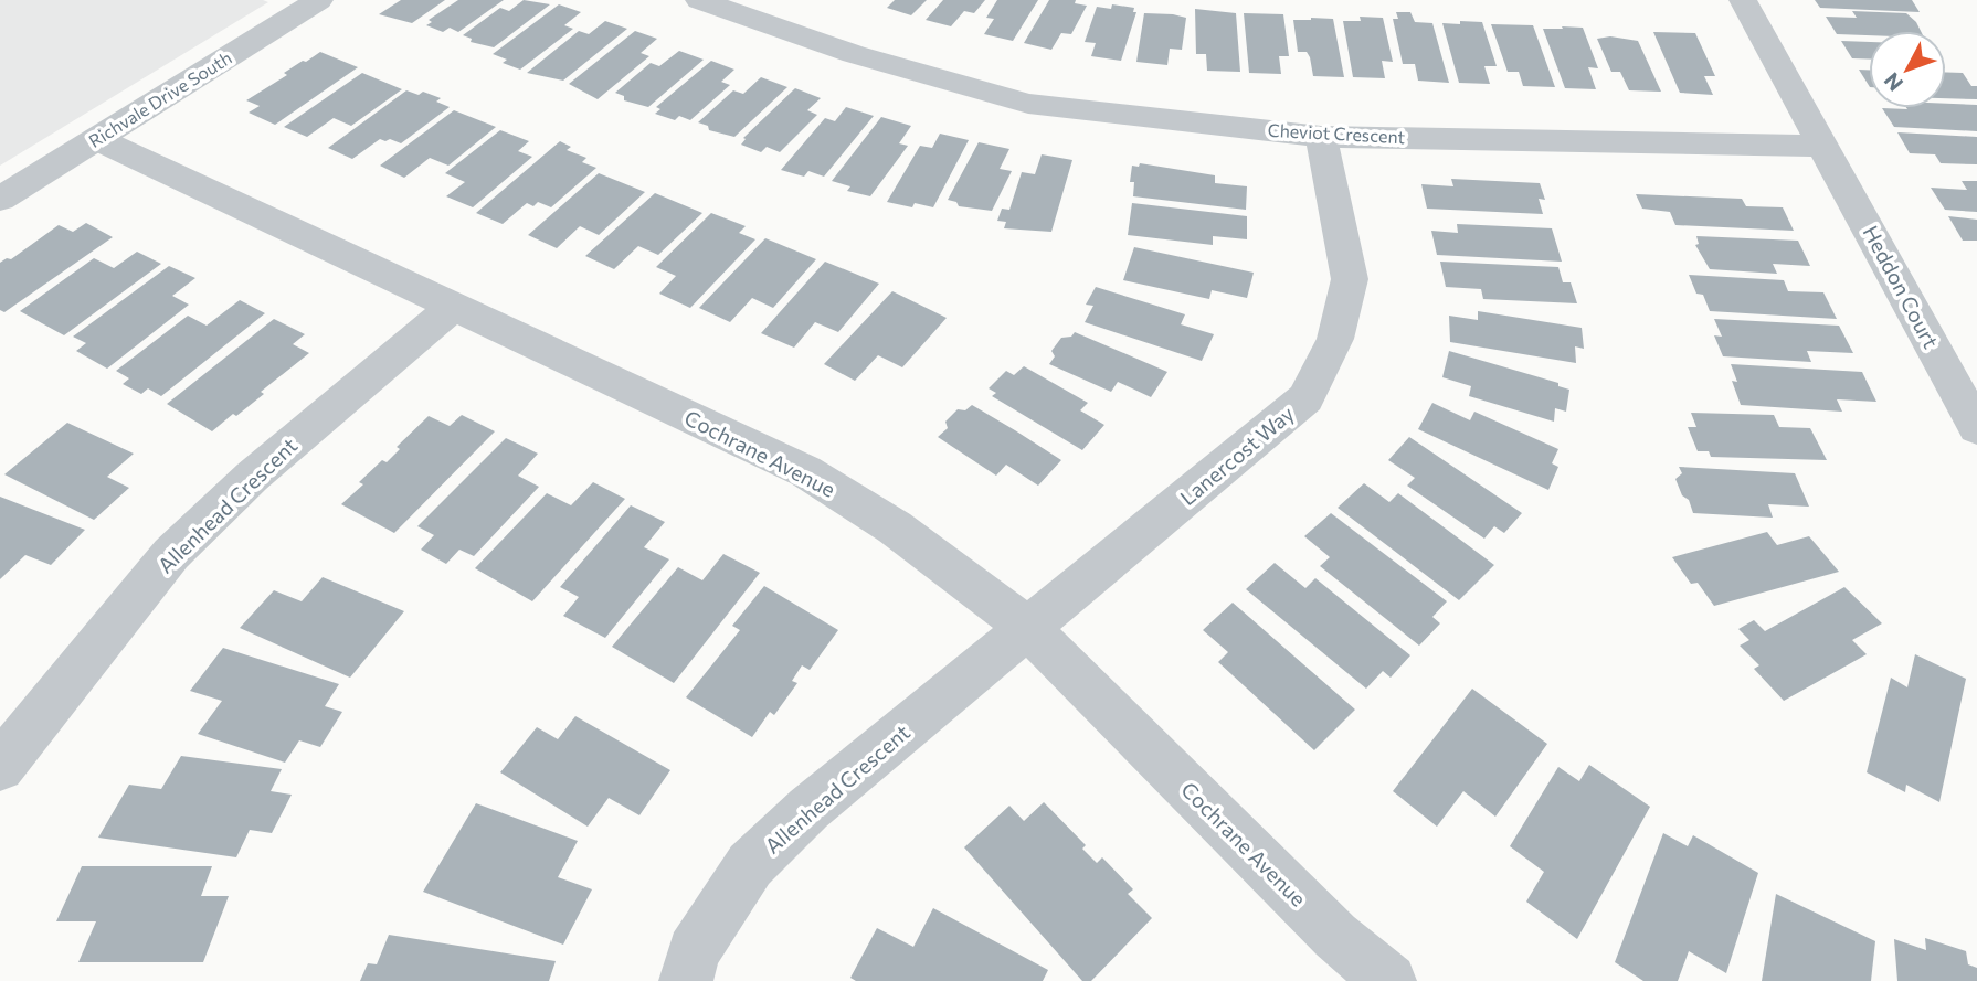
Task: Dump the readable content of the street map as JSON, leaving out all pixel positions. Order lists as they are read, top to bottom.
{
  "streets": {
    "street": [
      "Richvale Drive South",
      "Cheviot Crescent",
      "Heddon Court",
      "Cochrane Avenue",
      "Lanercost Way",
      "Allenhead Crescent"
    ]
  },
  "crossings": [
    ["Richvale Drive South", "Cochrane Avenue"],
    ["Cheviot Crescent", "Heddon Court"],
    ["Cheviot Crescent", "Lanercost Way"],
    ["Cochrane Avenue", "Lanercost Way"],
    ["Cochrane Avenue", "Allenhead Crescent"],
    ["Lanercost Way", "Allenhead Crescent"]
  ],
  "north": "bottom left"
}
